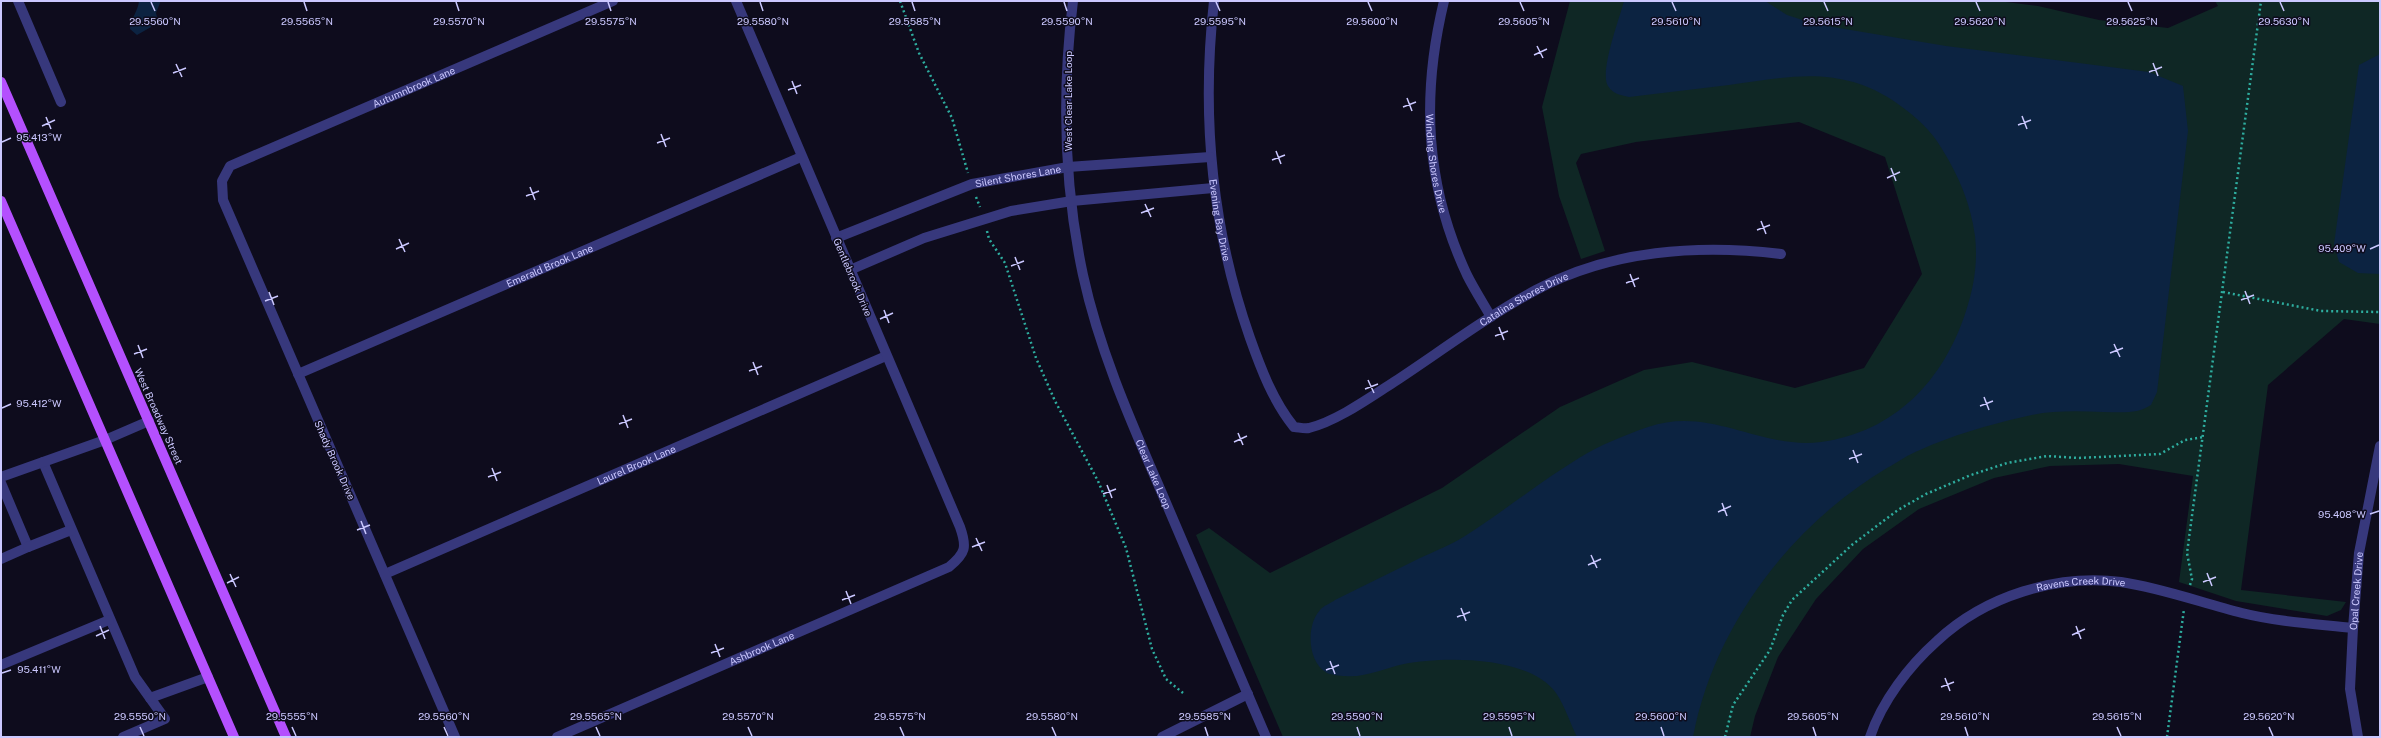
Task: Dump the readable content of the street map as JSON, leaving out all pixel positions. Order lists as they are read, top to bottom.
{
  "streets": {
    "main road": ["West Broadway Street"],
    "street": [
      "Autumnbrook Lane",
      "West Clear Lake Loop",
      "Winding Shores Drive",
      "Silent Shores Lane",
      "Evening Bay Drive",
      "Emerald Brook Lane",
      "Gentlebrook Drive",
      "Catalina Shores Drive",
      "Shady Brook Drive",
      "Laurel Brook Lane",
      "Clear Lake Loop",
      "Ravens Creek Drive",
      "Opal Creek Drive",
      "Ashbrook Lane"
    ]
  },
  "crossings": [
    ["Autumnbrook Lane", "Shady Brook Drive"],
    ["West Clear Lake Loop", "Silent Shores Lane"],
    ["West Clear Lake Loop", "Clear Lake Loop"],
    ["Winding Shores Drive", "Catalina Shores Drive"],
    ["Silent Shores Lane", "Evening Bay Drive"],
    ["Silent Shores Lane", "Gentlebrook Drive"],
    ["Evening Bay Drive", "Catalina Shores Drive"],
    ["Emerald Brook Lane", "Gentlebrook Drive"],
    ["Emerald Brook Lane", "Shady Brook Drive"],
    ["Gentlebrook Drive", "Laurel Brook Lane"],
    ["Gentlebrook Drive", "Ashbrook Lane"],
    ["Shady Brook Drive", "Laurel Brook Lane"],
    ["Ravens Creek Drive", "Opal Creek Drive"]
  ],
  "coordinates": [
    "29.5580°N",
    "29.5585°N",
    "29.5590°N",
    "29.5615°N",
    "29.5560°N",
    "29.5565°N",
    "29.5570°N",
    "29.5575°N",
    "29.5595°N",
    "29.5600°N",
    "29.5605°N",
    "29.5610°N",
    "29.5620°N",
    "29.5625°N",
    "29.5630°N",
    "95.413°W",
    "95.409°W",
    "95.412°W",
    "95.408°W",
    "95.411°W",
    "29.5550°N",
    "29.5555°N"
  ]
}
